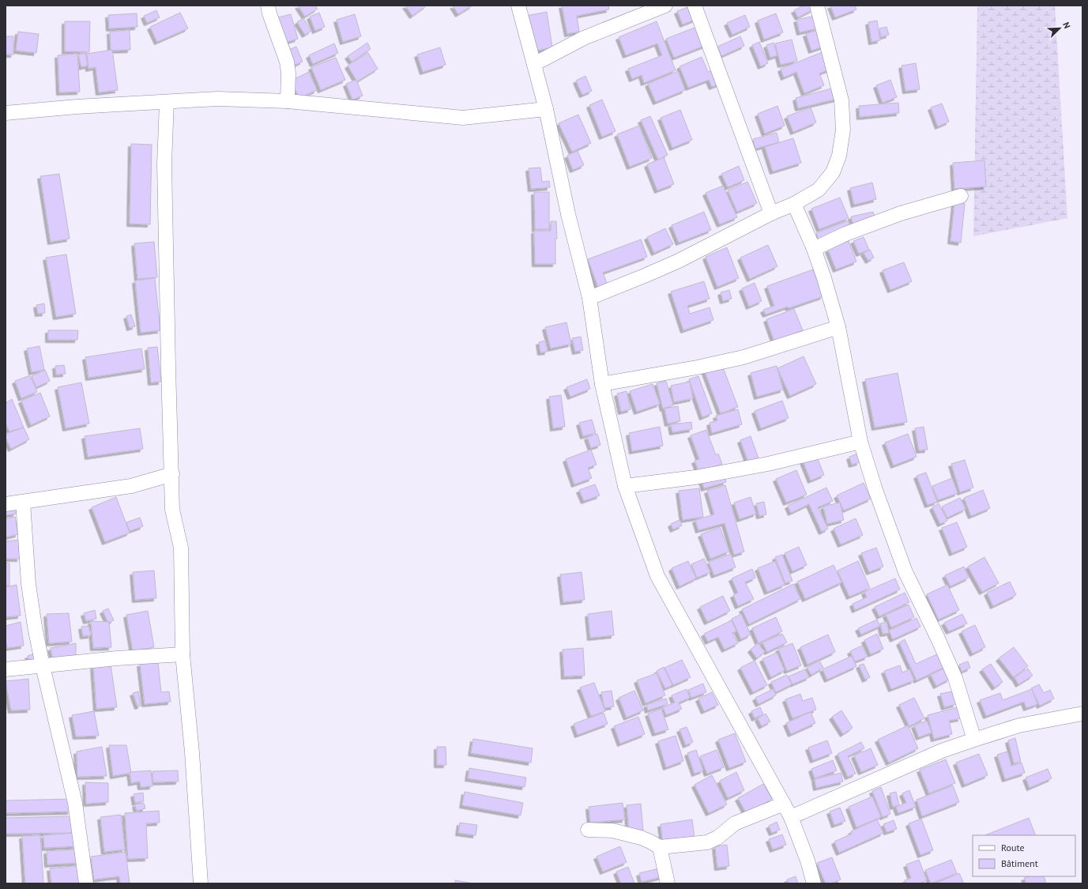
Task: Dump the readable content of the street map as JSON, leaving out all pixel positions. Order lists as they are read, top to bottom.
{
  "legend": ["Route", "Bâtiment"],
  "north": "top right"
}
